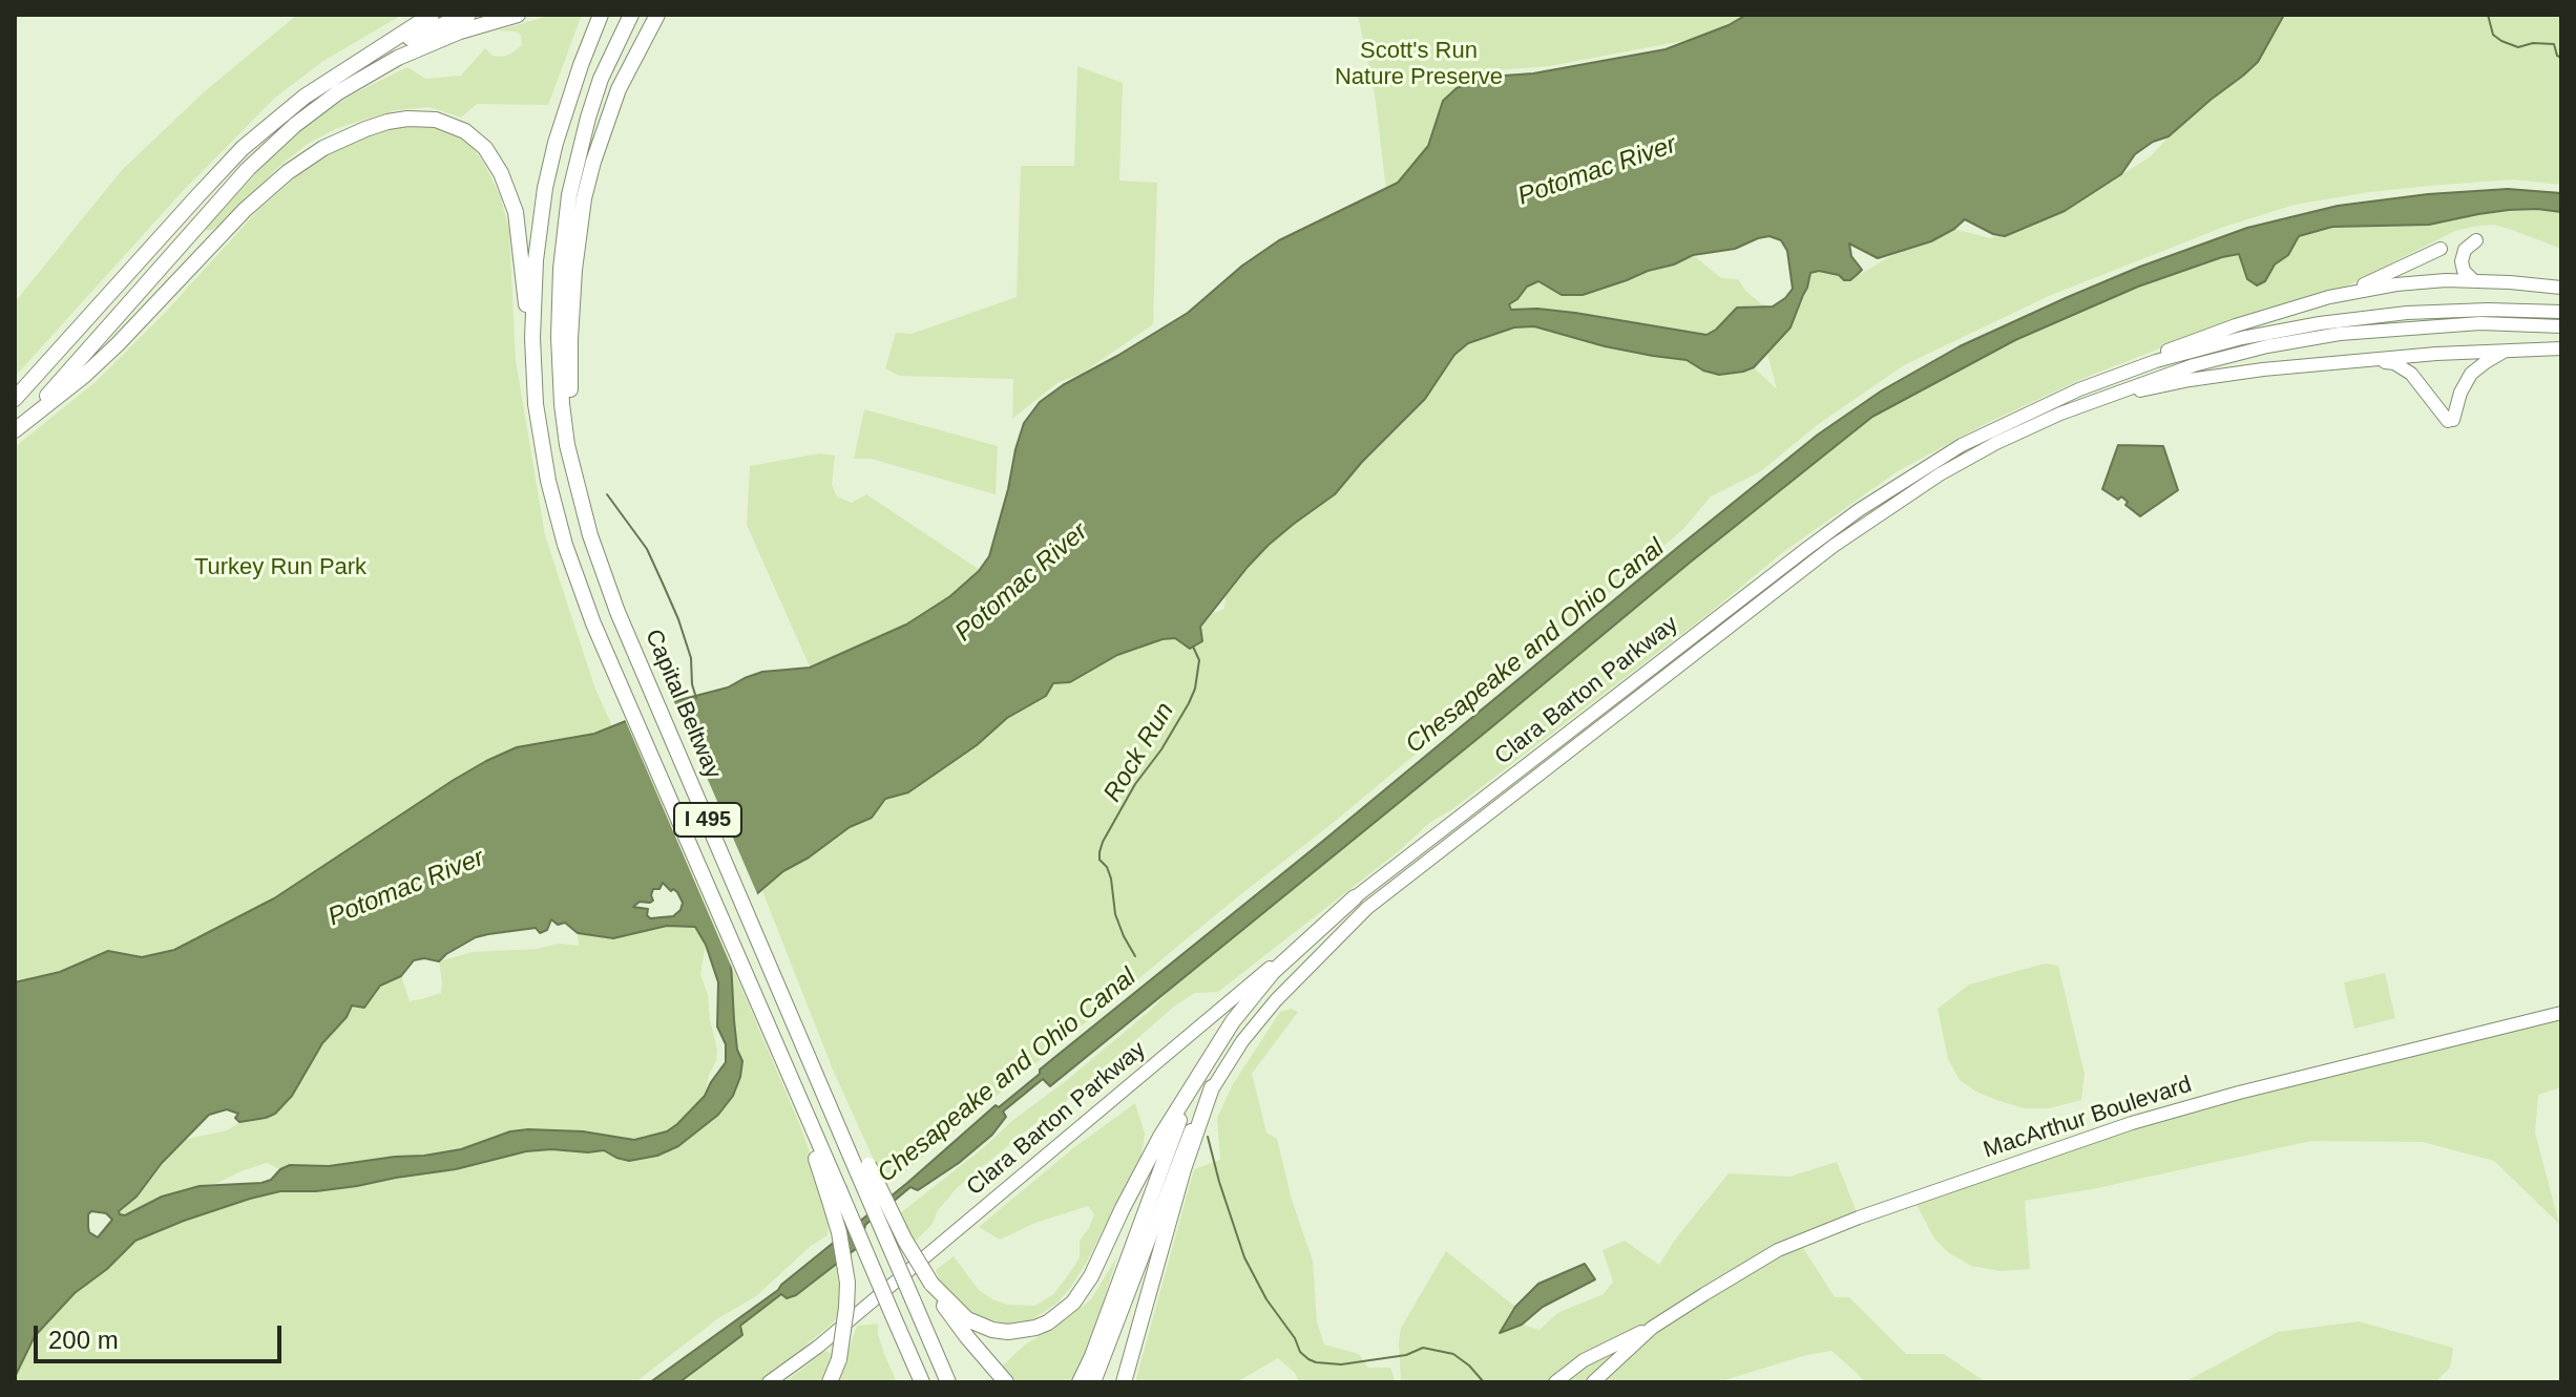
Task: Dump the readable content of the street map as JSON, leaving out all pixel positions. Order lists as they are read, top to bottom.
{
  "streets": {
    "highway": ["Capital Beltway", "I 495"],
    "main road": ["Clara Barton Parkway", "MacArthur Boulevard"]
  },
  "water": ["Potomac River", "Chesapeake and Ohio Canal", "Rock Run"],
  "parks": ["Scott's Run Nature Preserve", "Turkey Run Park"],
  "scale_bar": "200 m"
}
